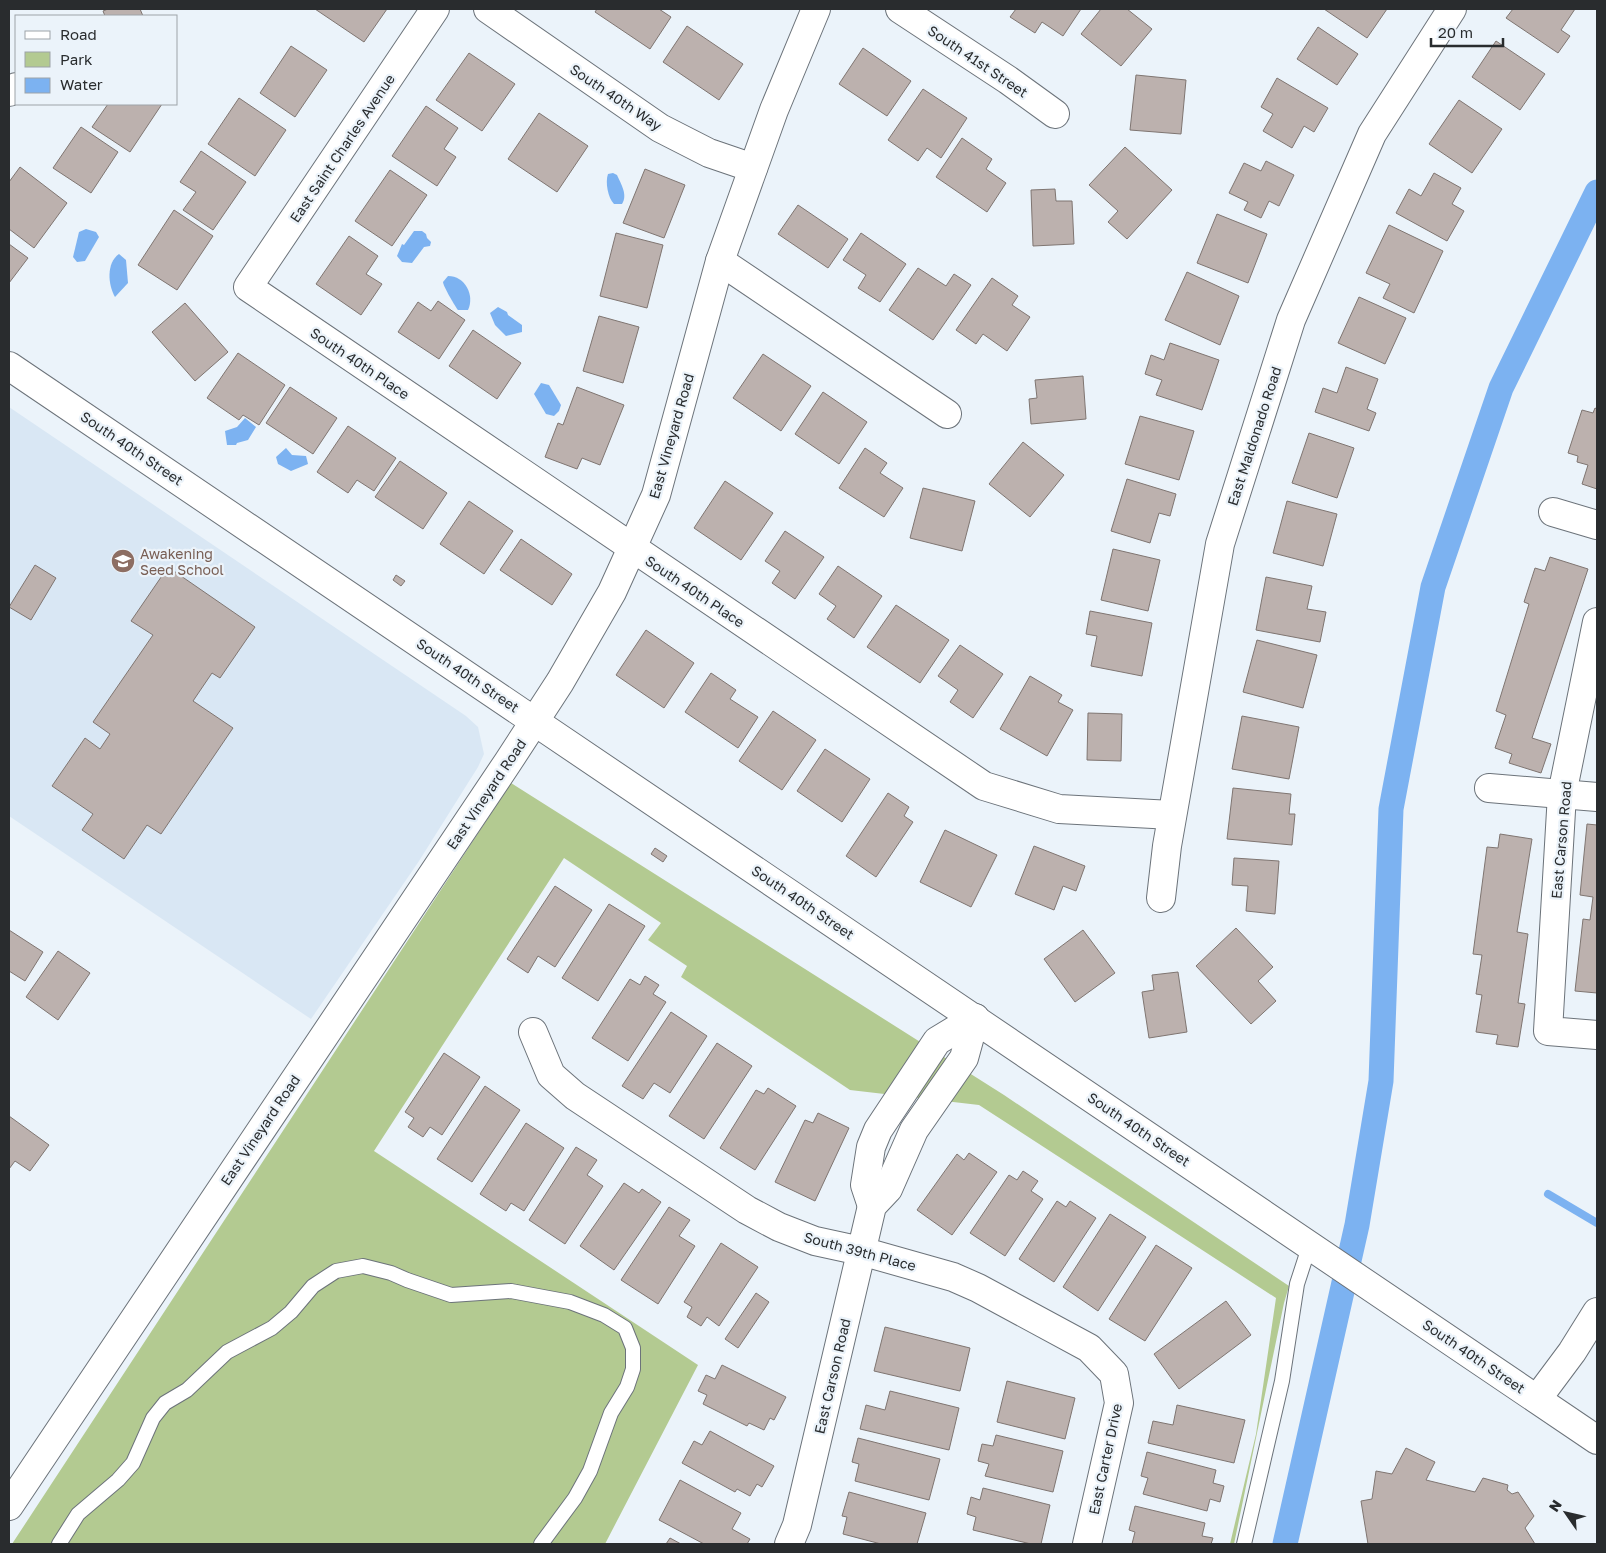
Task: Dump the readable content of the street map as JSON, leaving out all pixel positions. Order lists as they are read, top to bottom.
{
  "streets": {
    "street": [
      "South 41st Street",
      "South 40th Way",
      "East Saint Charles Avenue",
      "South 40th Place",
      "East Vineyard Road",
      "East Maldonado Road",
      "South 40th Street",
      "East Carson Road",
      "South 39th Place",
      "East Carter Drive"
    ]
  },
  "crossings": [
    ["South 40th Way", "East Vineyard Road"],
    ["East Saint Charles Avenue", "South 40th Place"],
    ["South 40th Place", "East Vineyard Road"],
    ["South 40th Place", "East Maldonado Road"],
    ["East Vineyard Road", "South 40th Street"],
    ["South 40th Street", "East Carson Road"],
    ["East Carson Road", "South 39th Place"],
    ["South 39th Place", "East Carter Drive"]
  ],
  "places": {
    "school or university": ["Awakening Seed School"]
  },
  "legend": ["Road", "Park", "Water"],
  "scale_bar": "20 m",
  "north": "top left"
}
